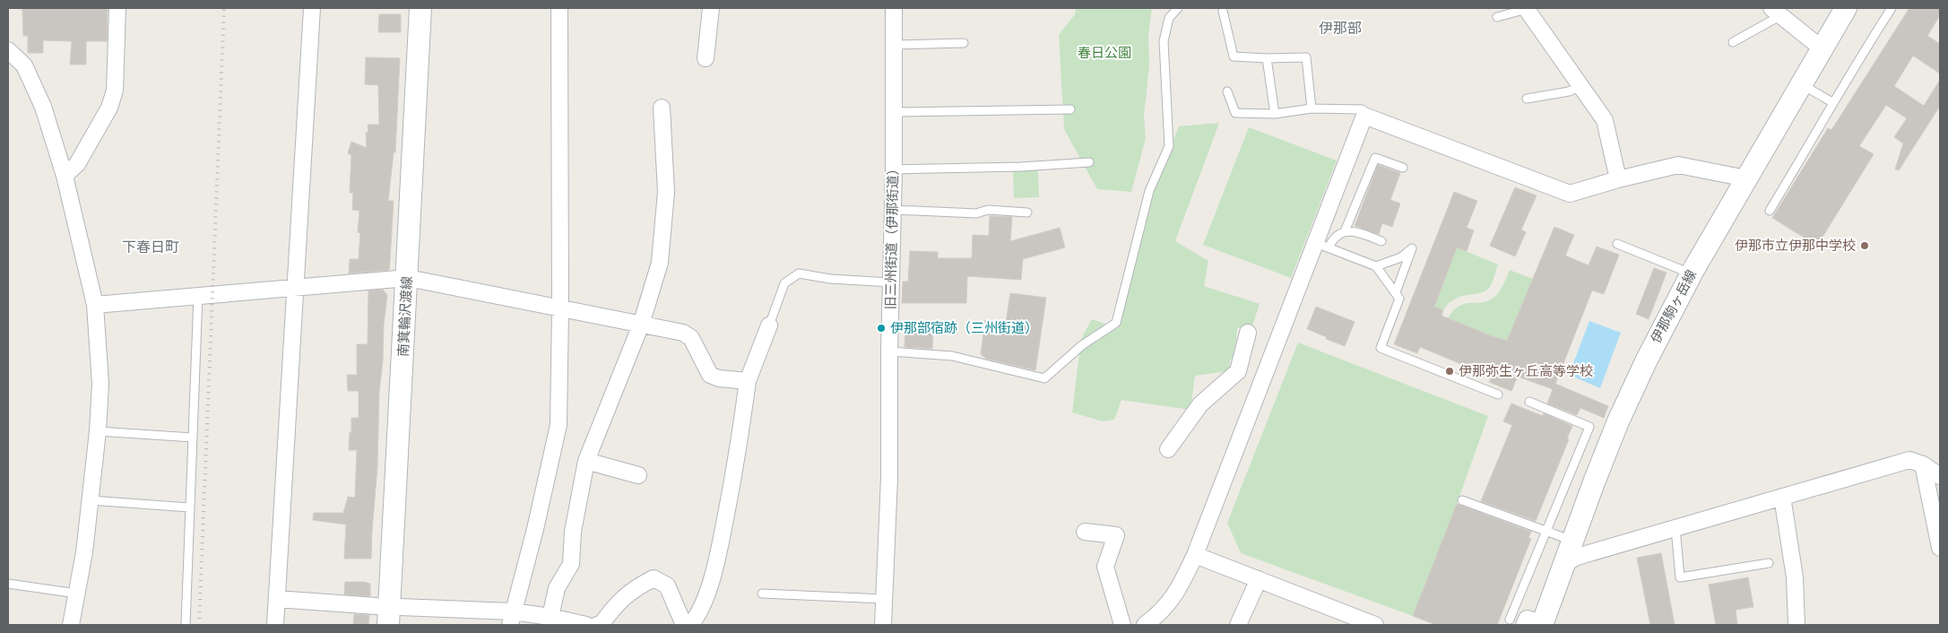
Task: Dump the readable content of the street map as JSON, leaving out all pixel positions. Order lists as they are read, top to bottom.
{
  "streets": {
    "main road": ["伊那駒ヶ岳線", "南箕輪沢渡線"],
    "street": ["旧三州街道（伊那街道）"]
  },
  "districts": ["伊那部", "下春日町"],
  "parks": ["春日公園"],
  "places": ["伊那市立伊那中学校", "伊那部宿跡（三州街道）", "伊那弥生ヶ丘高等学校"]
}
